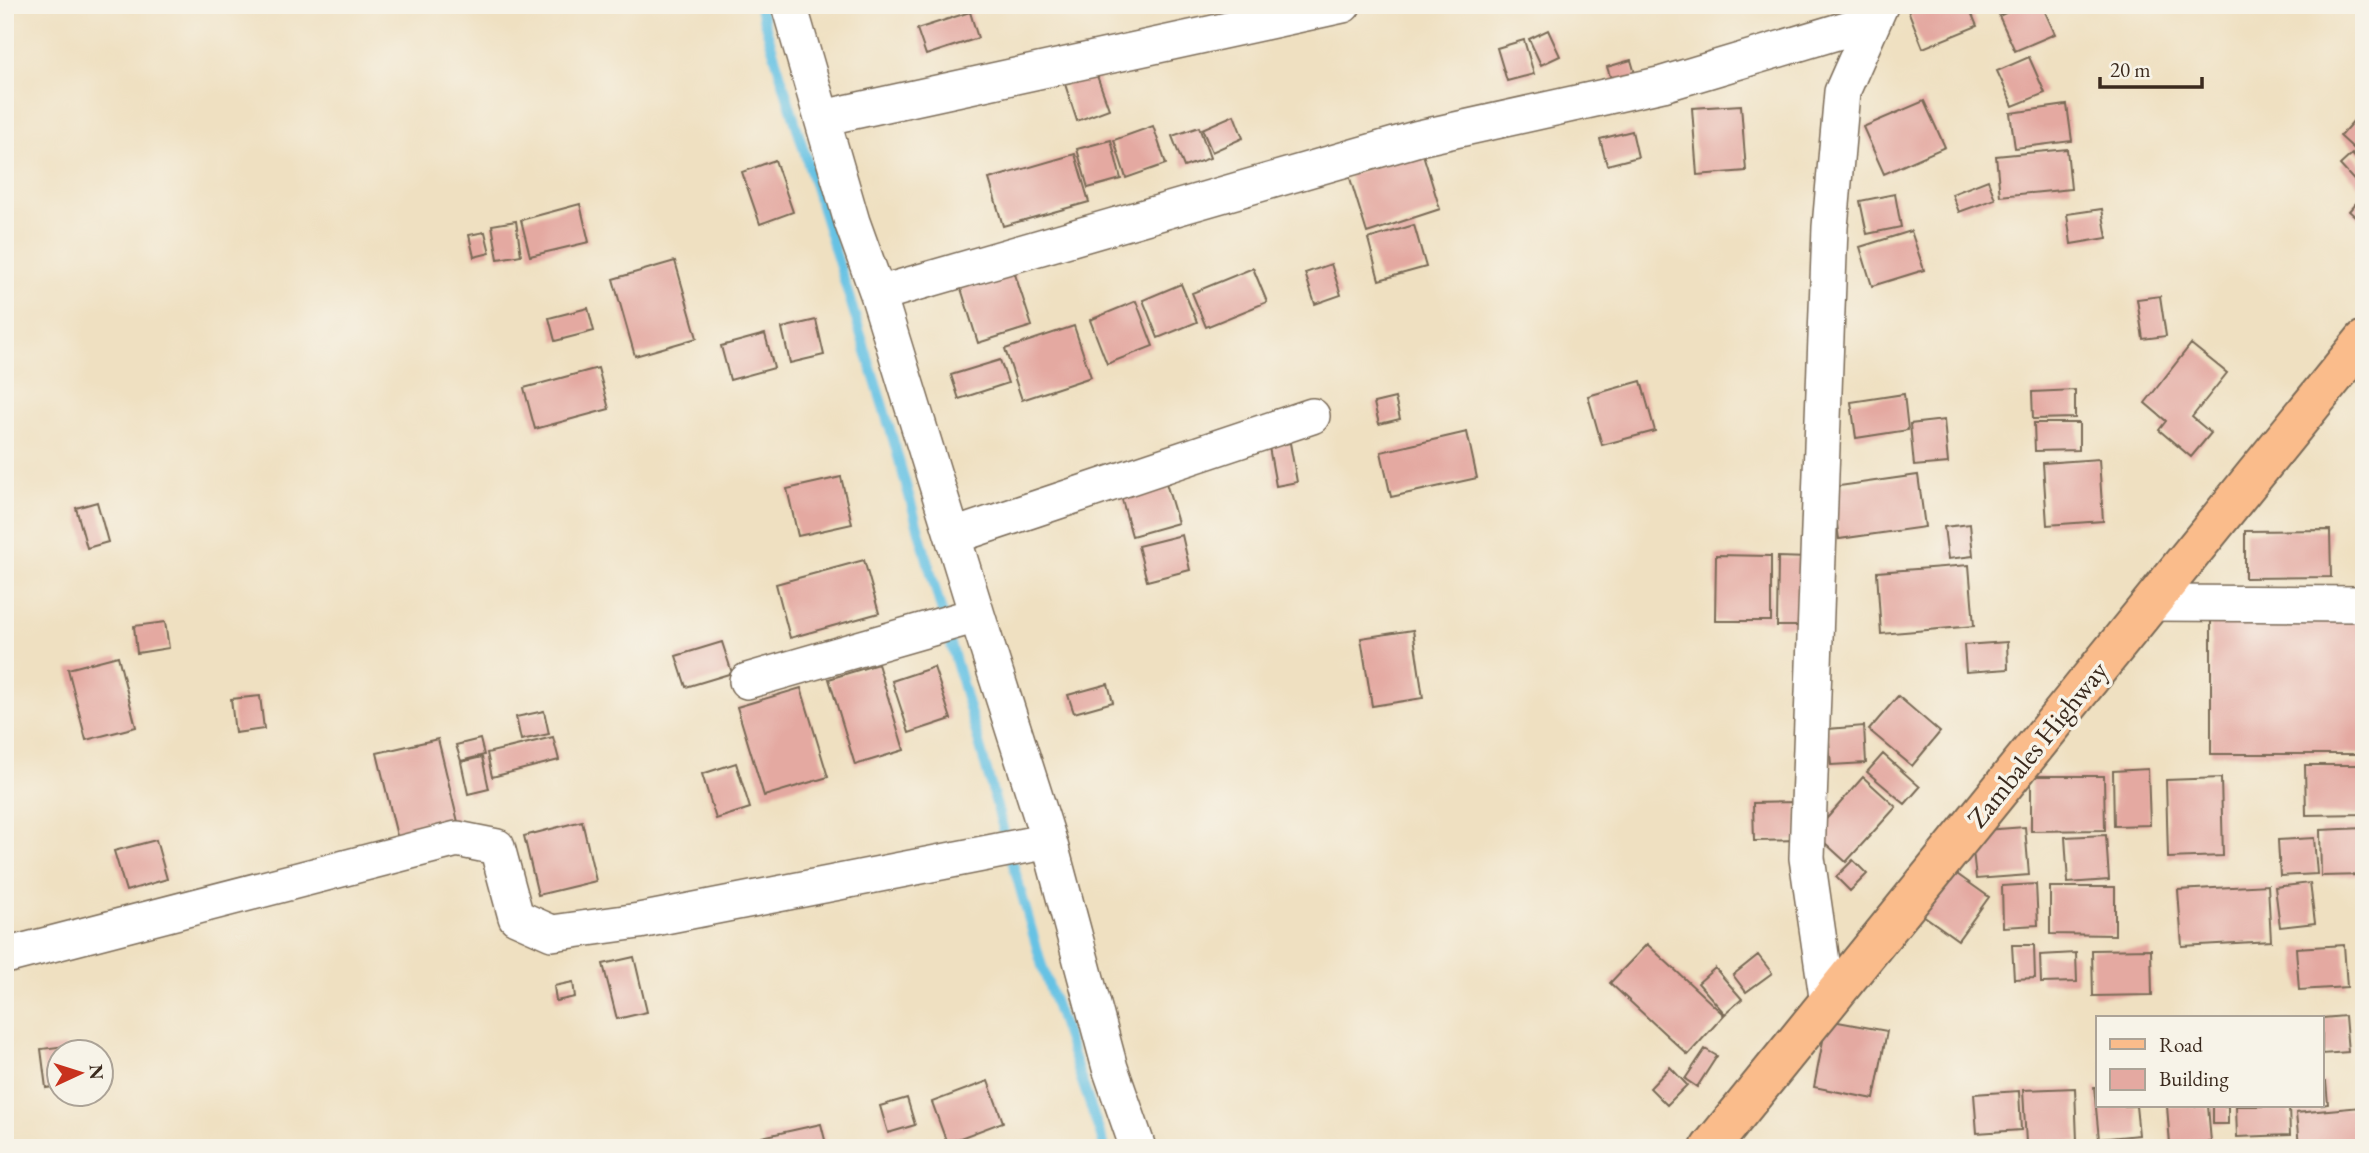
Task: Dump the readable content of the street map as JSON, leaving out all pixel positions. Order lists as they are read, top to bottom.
{
  "streets": {
    "main road": ["Zambales Highway"]
  },
  "legend": ["Road", "Building"],
  "scale_bar": "20 m",
  "north": "right"
}
